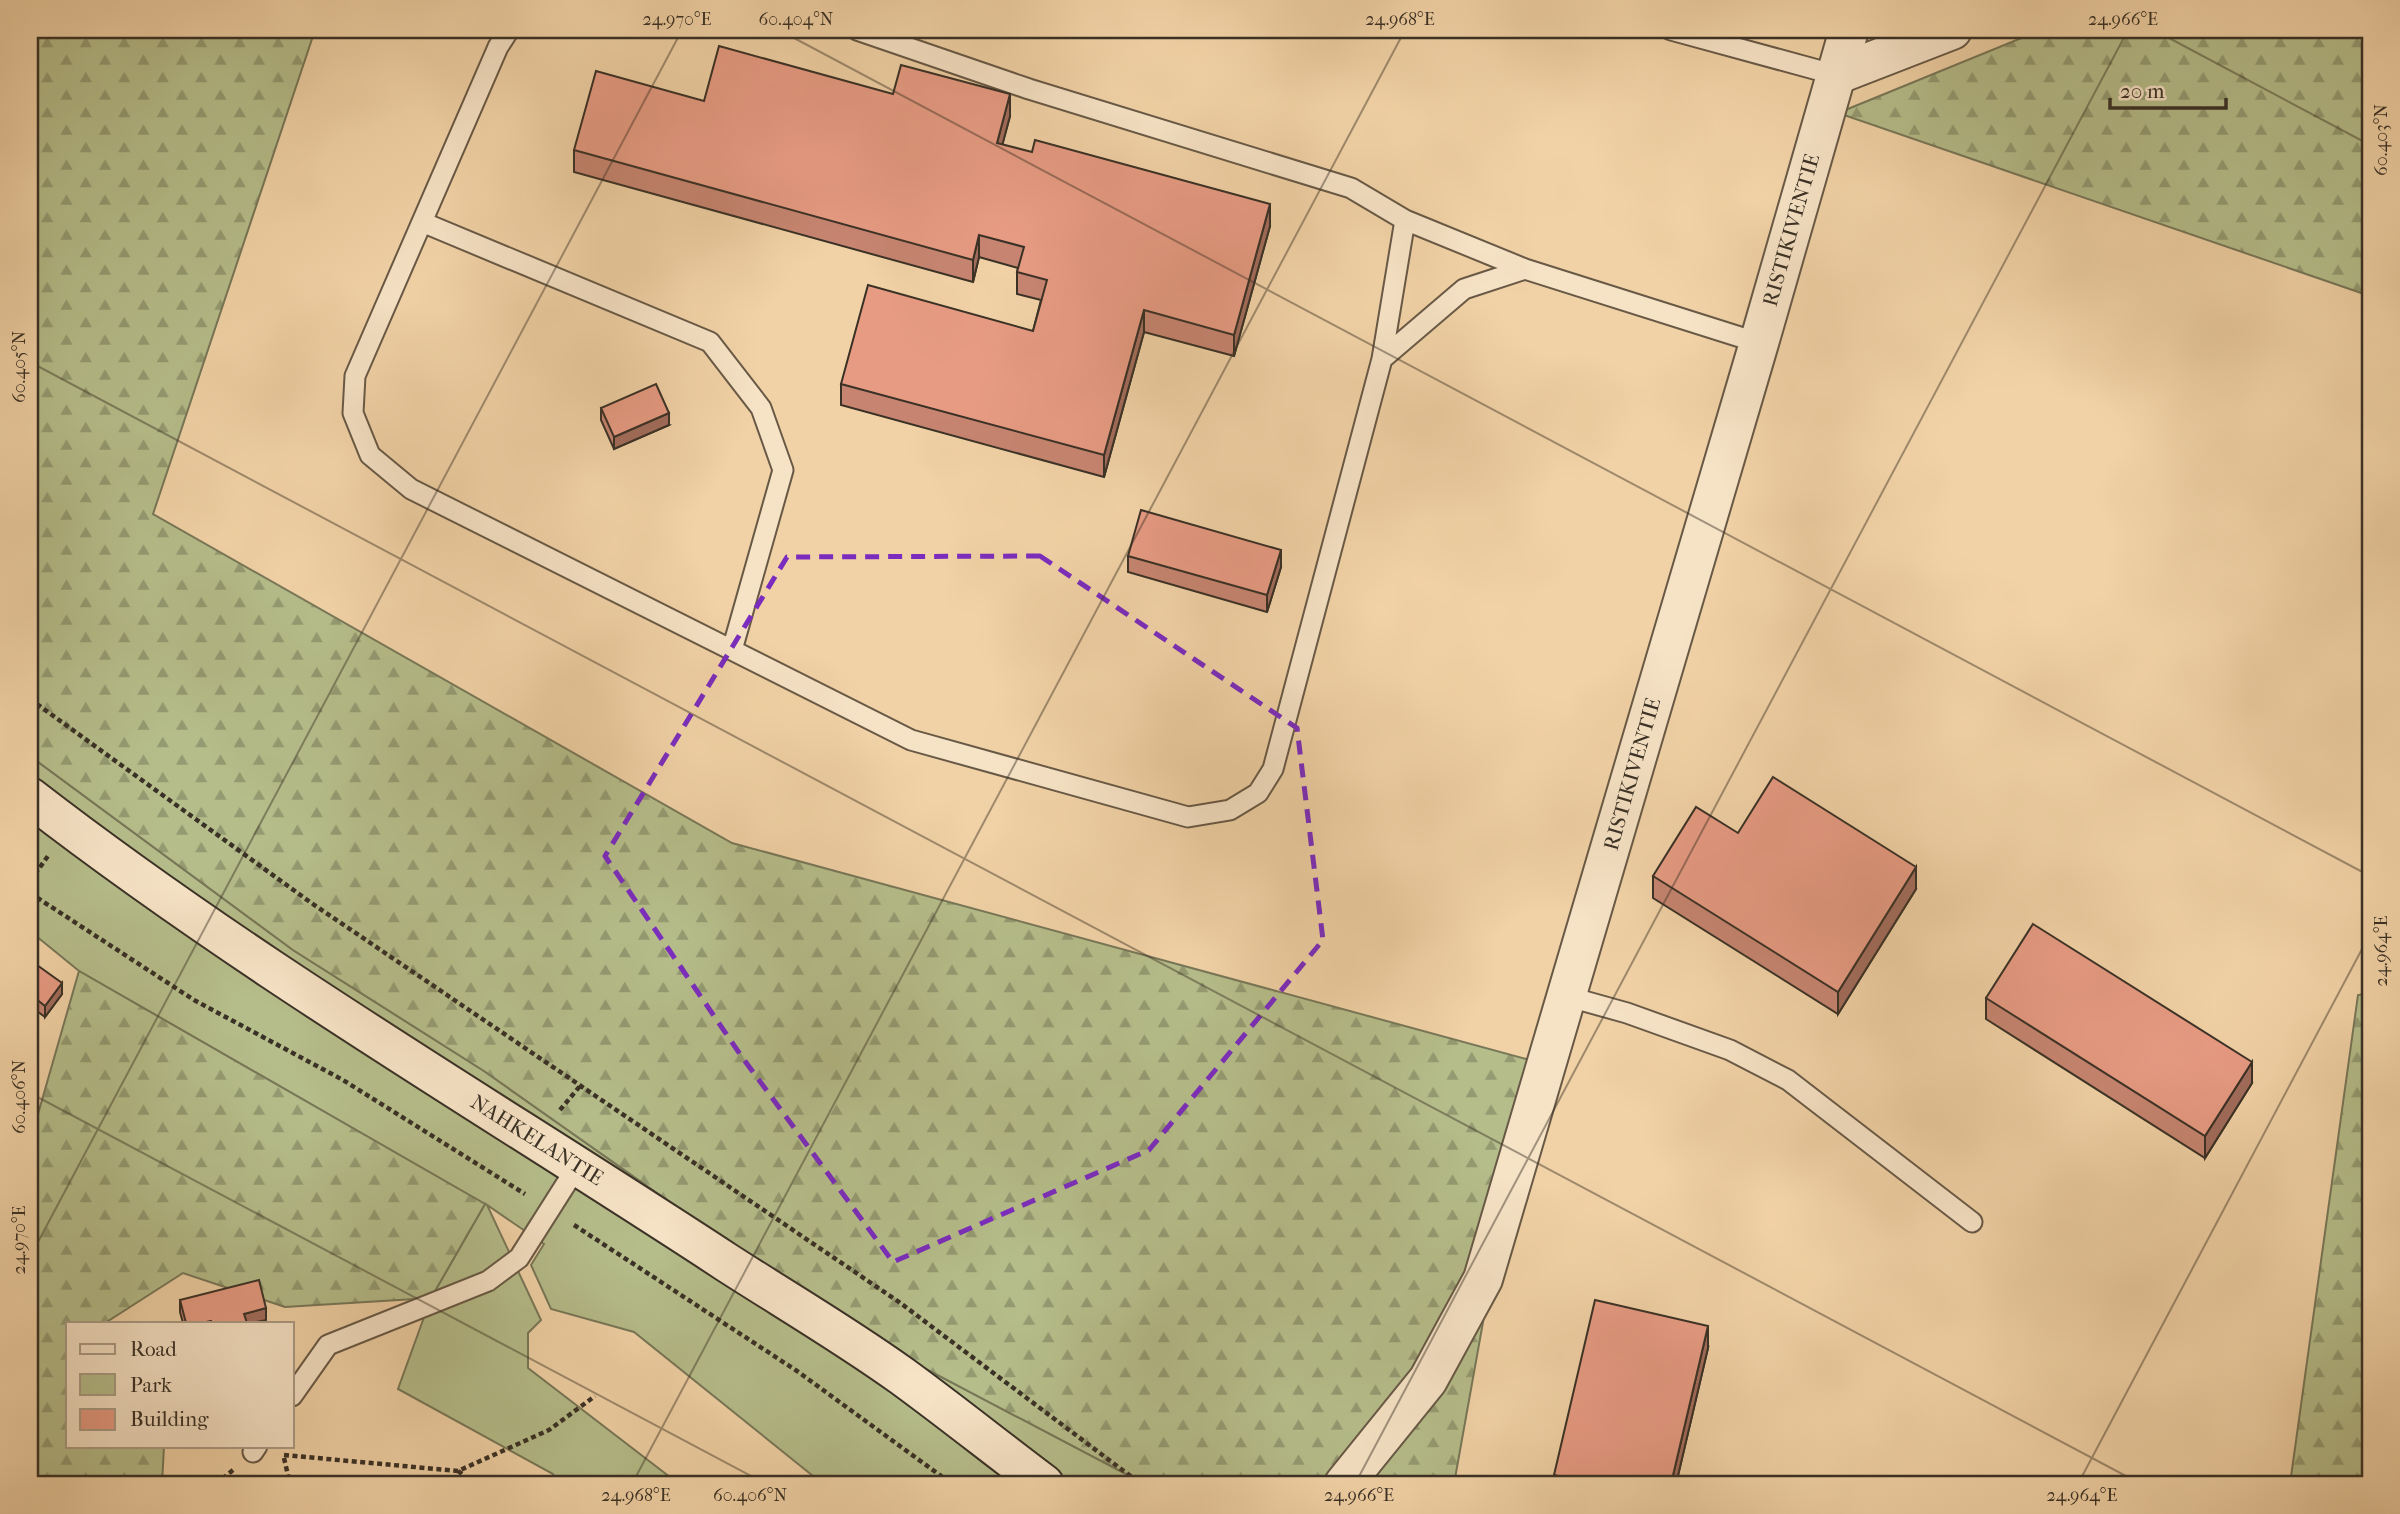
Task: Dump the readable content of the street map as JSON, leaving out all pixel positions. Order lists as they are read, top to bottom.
{
  "streets": {
    "street": ["RISTIKIVENTIE", "NAHKELANTIE"]
  },
  "legend": ["Road", "Park", "Building"],
  "scale_bar": "20 m",
  "coordinates": [
    "24.970°E",
    "60.404°N",
    "24.968°E",
    "24.966°E",
    "60.403°N",
    "60.405°N",
    "24.964°E",
    "60.406°N"
  ]
}
